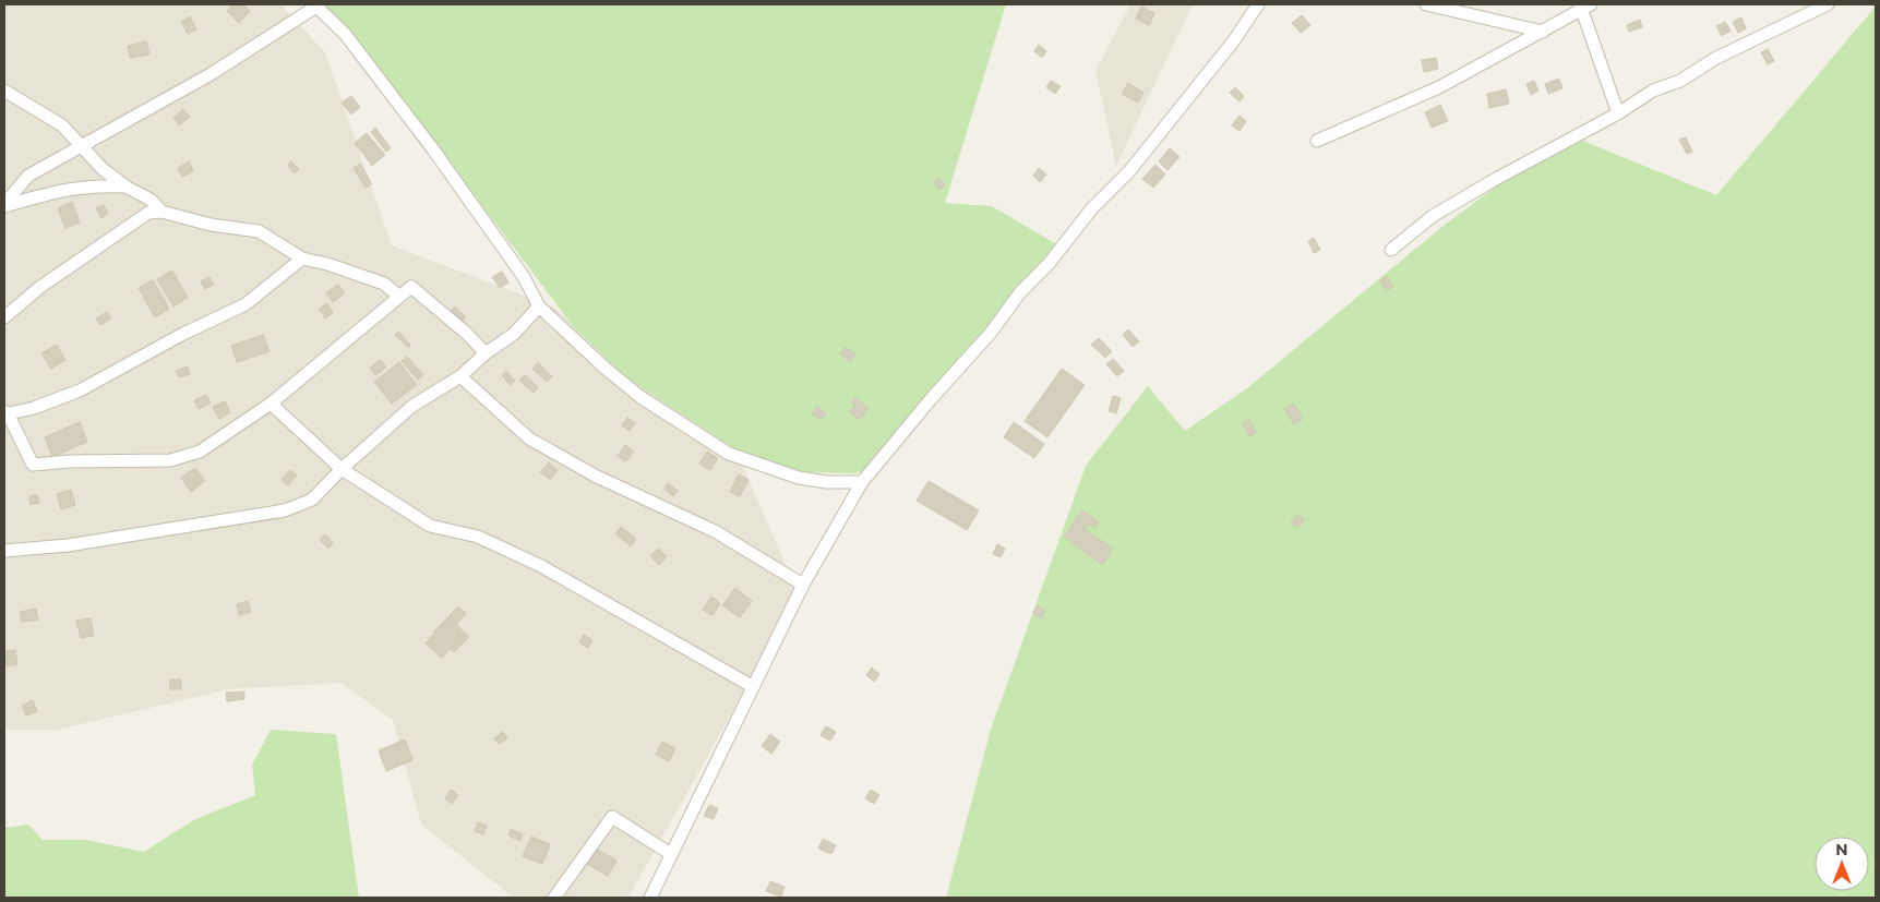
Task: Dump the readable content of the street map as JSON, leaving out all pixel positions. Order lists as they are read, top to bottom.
{
  "north": "top"
}
